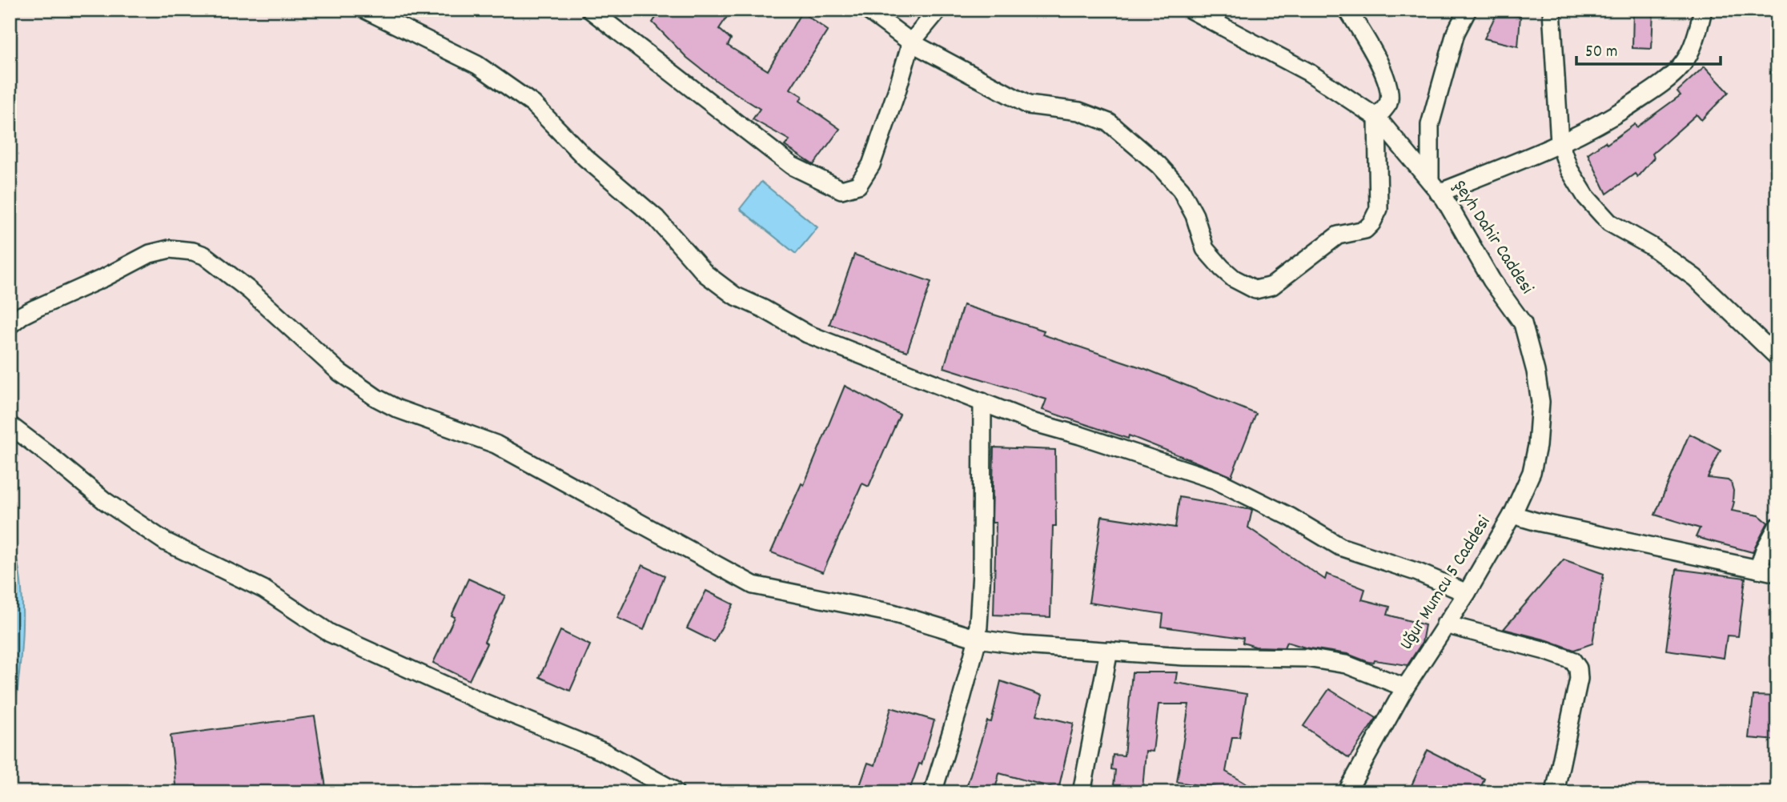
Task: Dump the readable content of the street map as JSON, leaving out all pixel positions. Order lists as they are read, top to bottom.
{
  "streets": {
    "street": ["Şeyh Dahir Caddesi", "Uğur Mumcu 5 Caddesi"]
  },
  "crossings": [
    ["Şeyh Dahir Caddesi", "Uğur Mumcu 5 Caddesi"]
  ],
  "scale_bar": "50 m"
}
